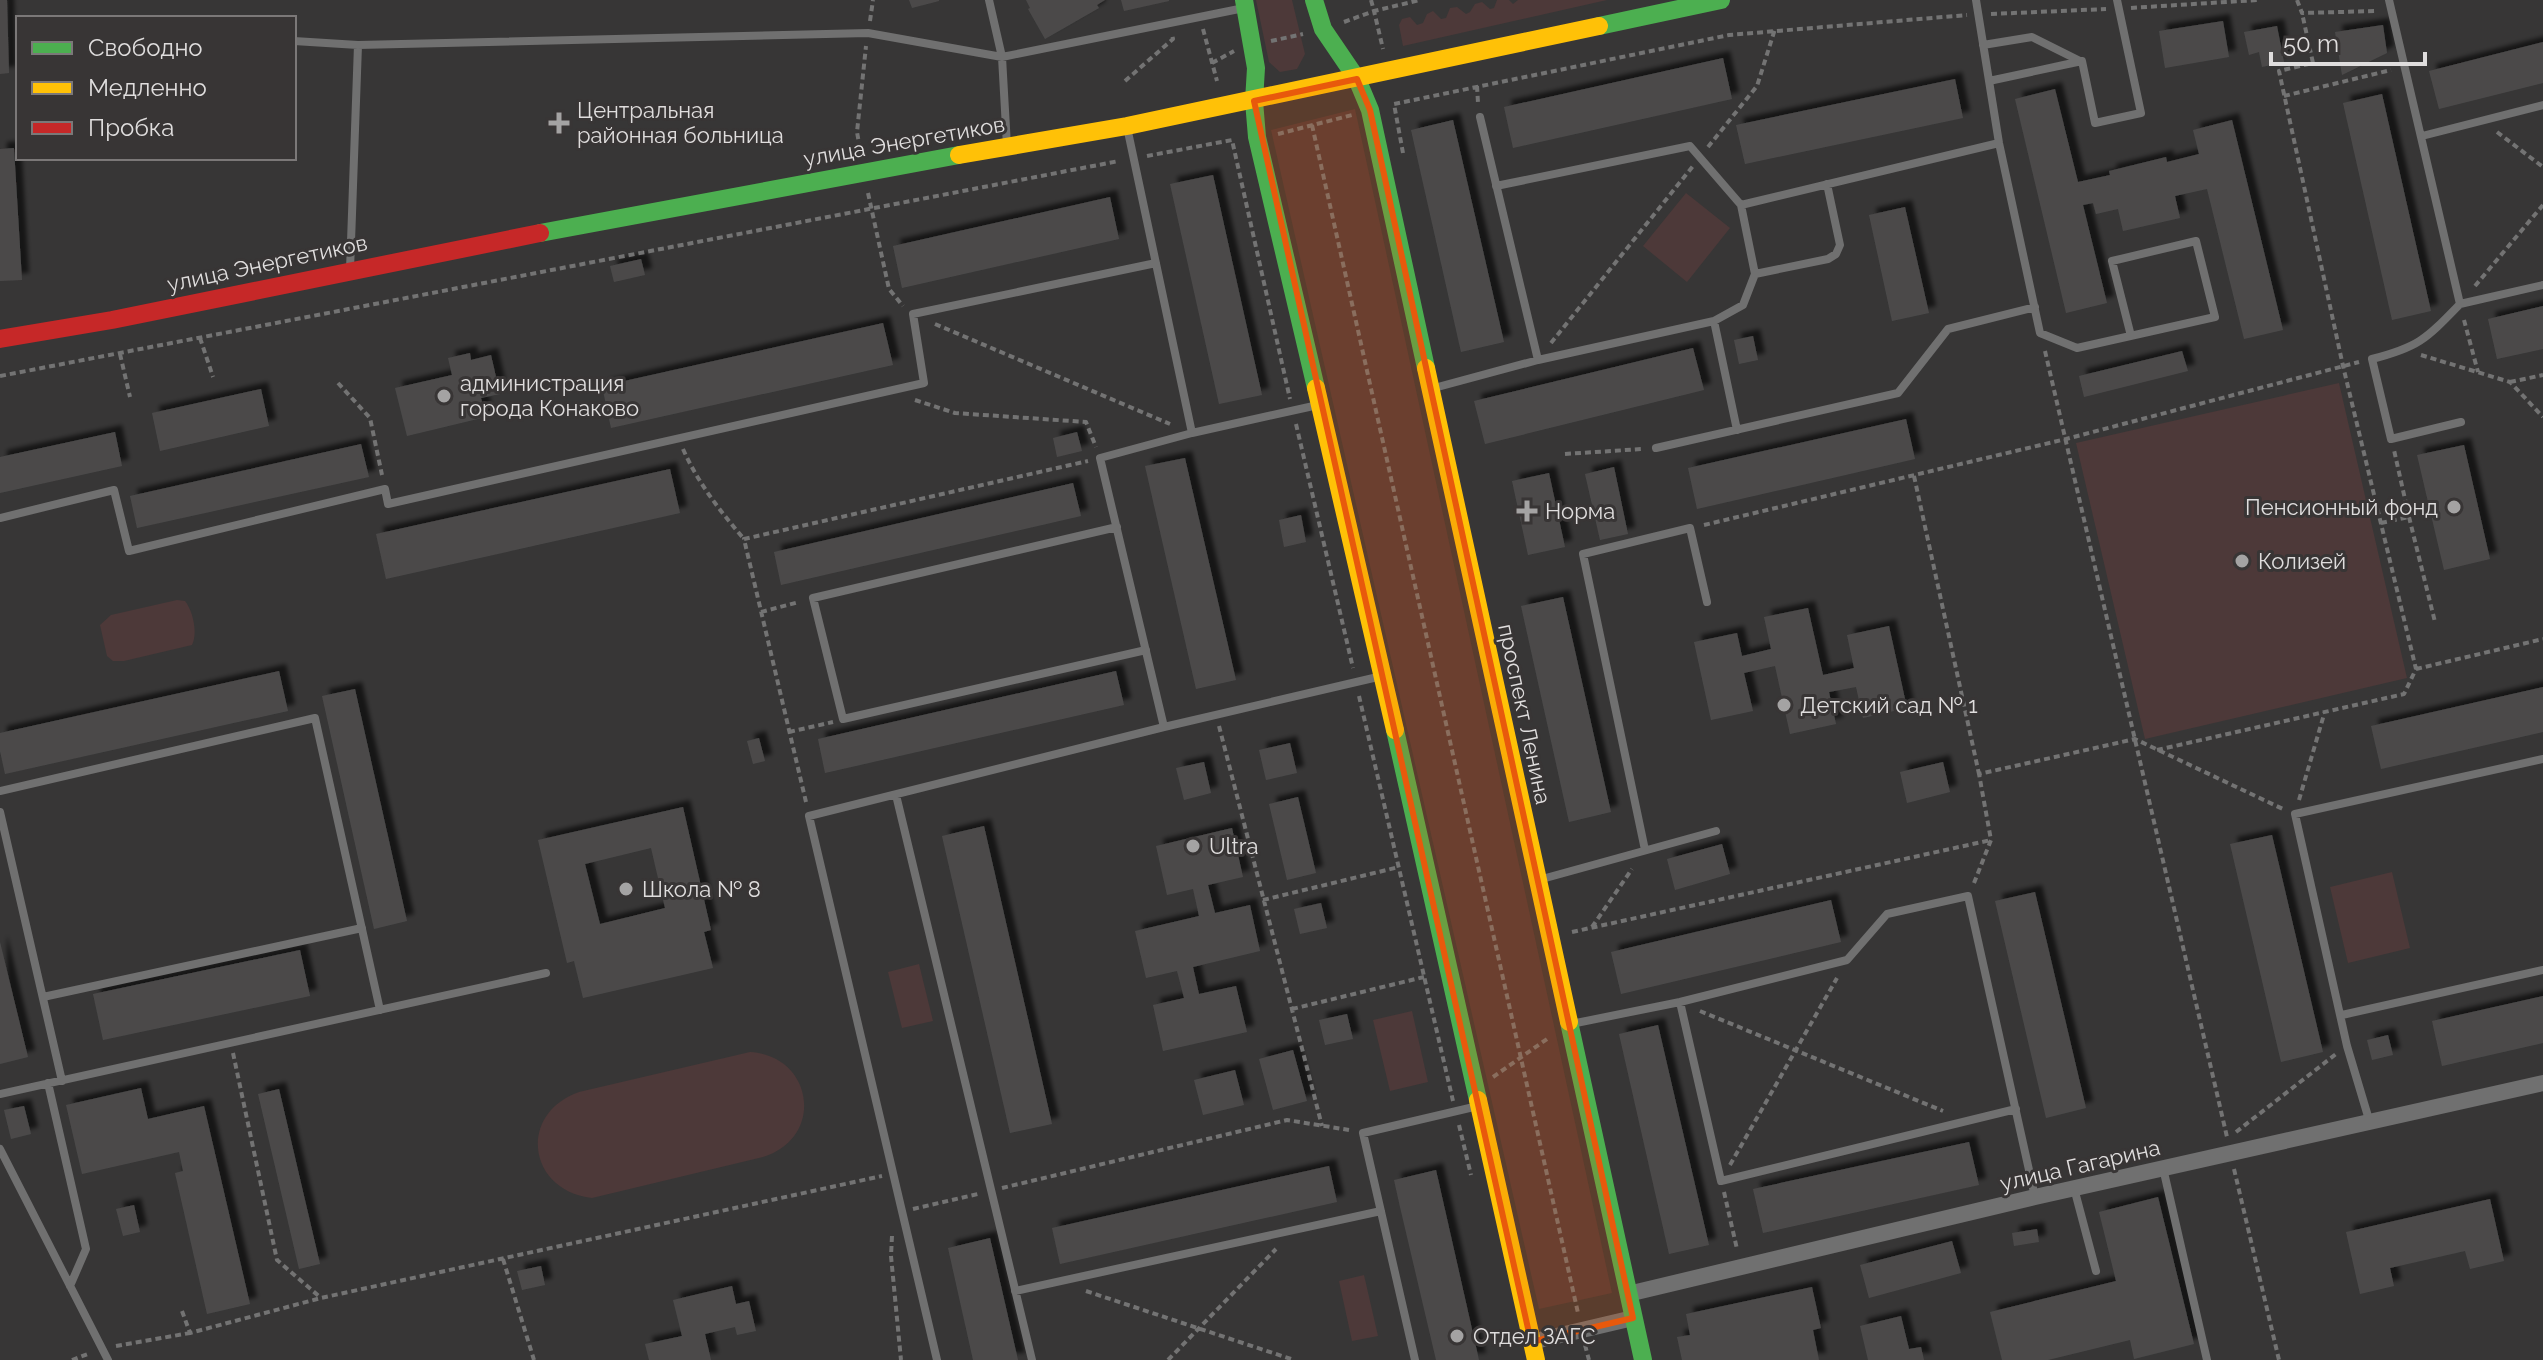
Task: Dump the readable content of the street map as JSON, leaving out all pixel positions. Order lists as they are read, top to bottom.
{
  "streets": {
    "street": ["улица Энергетиков", "проспект Ленина", "улица Гагарина"]
  },
  "crossings": [
    ["улица Энергетиков", "проспект Ленина"],
    ["проспект Ленина", "улица Гагарина"]
  ],
  "places": {
    "health": ["Центральная районная больница", "Норма"],
    "other": [
      "администрация города Конаково",
      "Пенсионный фонд",
      "Колизей",
      "Детский сад № 1",
      "Ultra",
      "Школа № 8",
      "Отдел ЗАГС"
    ]
  },
  "legend": ["Свободно", "Медленно", "Пробка"],
  "scale_bar": "50 m"
}
